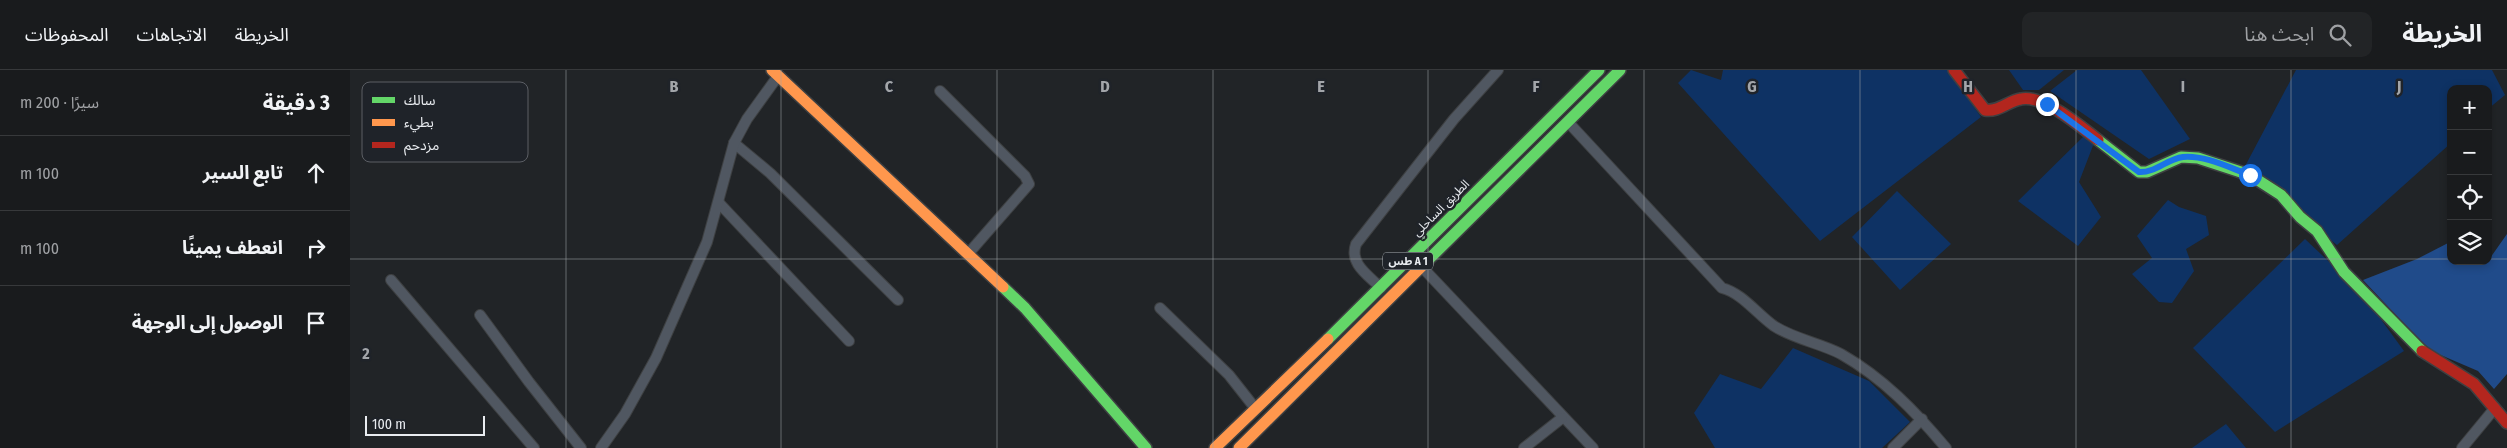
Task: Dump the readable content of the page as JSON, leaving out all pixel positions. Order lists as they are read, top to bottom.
{
  "streets": {
    "main road": ["الطريق الساحلي", "طس A 1"]
  },
  "legend": ["سالك", "بطيء", "مزدحم"],
  "scale_bar": "100 m",
  "page": {
    "header": "الخريطة",
    "search": "ابحث هنا",
    "nav": ["الخريطة", "الاتجاهات", "المحفوظات"],
    "heading": ["3 دقيقة", "سيرًا · 200 m"],
    "map_buttons": ["+", "−"],
    "list": [
      ["تابع السير", "100 m"],
      ["انعطف يمينًا", "100 m"],
      "الوصول إلى الوجهة"
    ],
    "scale": "100 m"
  },
  "grid": {
    "columns": [
      "B",
      "C",
      "D",
      "E",
      "F",
      "G",
      "H",
      "I",
      "J"
    ],
    "rows": ["2"]
  }
}
